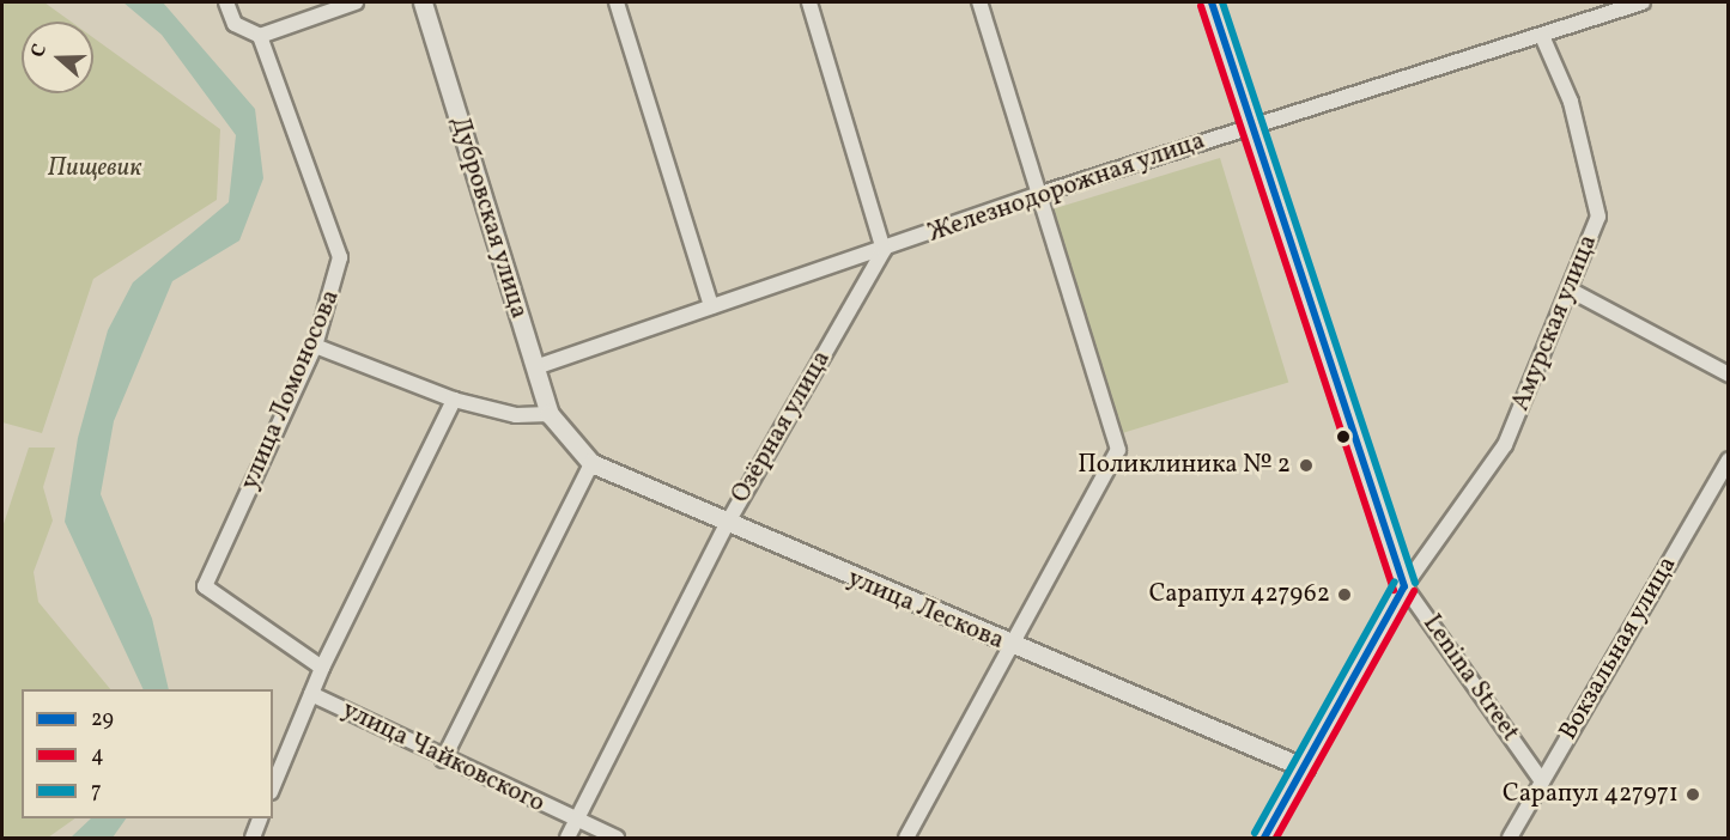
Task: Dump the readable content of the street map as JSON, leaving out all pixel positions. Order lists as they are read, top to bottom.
{
  "streets": {
    "main road": ["Lenina Street"],
    "street": [
      "Железнодорожная улица",
      "Дубровская улица",
      "Амурская улица",
      "улица Ломоносова",
      "Озёрная улица",
      "улица Лескова",
      "Вокзальная улица",
      "улица Чайковского"
    ]
  },
  "crossings": [
    ["Железнодорожная улица", "Дубровская улица"],
    ["Железнодорожная улица", "Амурская улица"],
    ["Железнодорожная улица", "Озёрная улица"],
    ["Железнодорожная улица", "Lenina Street"],
    ["Дубровская улица", "улица Лескова"],
    ["Амурская улица", "Lenina Street"],
    ["Озёрная улица", "улица Лескова"],
    ["Озёрная улица", "улица Чайковского"],
    ["Вокзальная улица", "Lenina Street"]
  ],
  "parks": ["Пищевик"],
  "places": ["Поликлиника № 2", "Сарапул 427962", "Сарапул 427971"],
  "lines": ["transit line 29", "transit line 7", "transit line 4"],
  "legend": ["29", "4", "7"],
  "north": "left"
}
